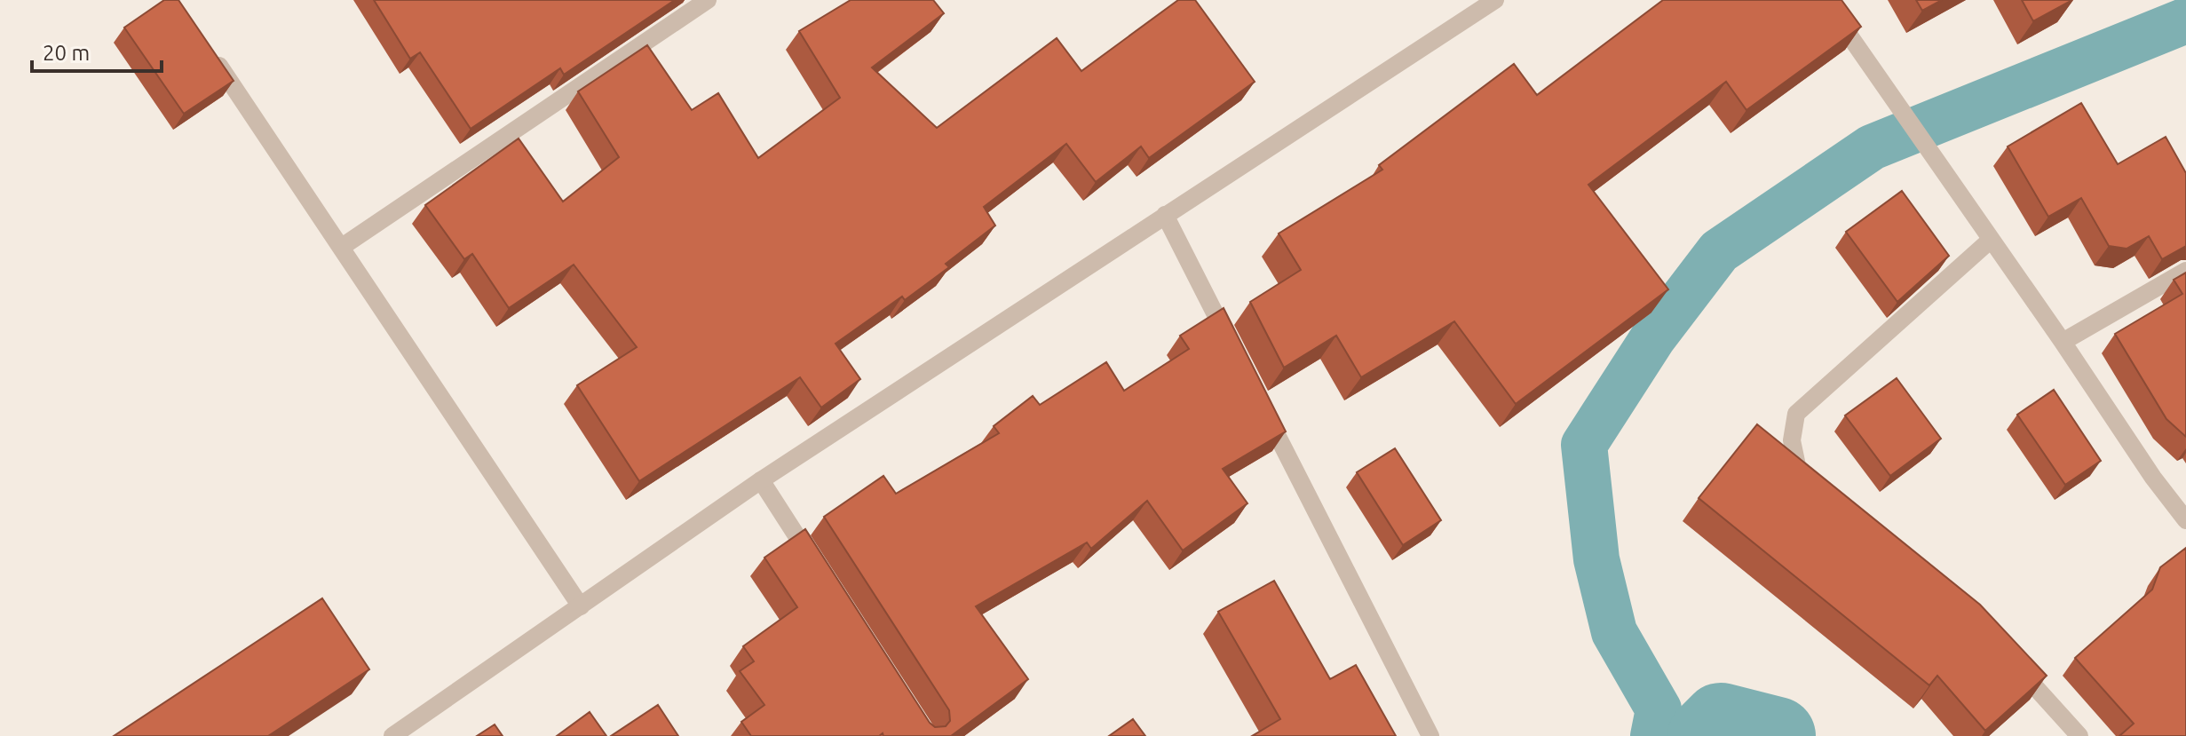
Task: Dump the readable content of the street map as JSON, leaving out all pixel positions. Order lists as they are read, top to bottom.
{
  "scale_bar": "20 m"
}
